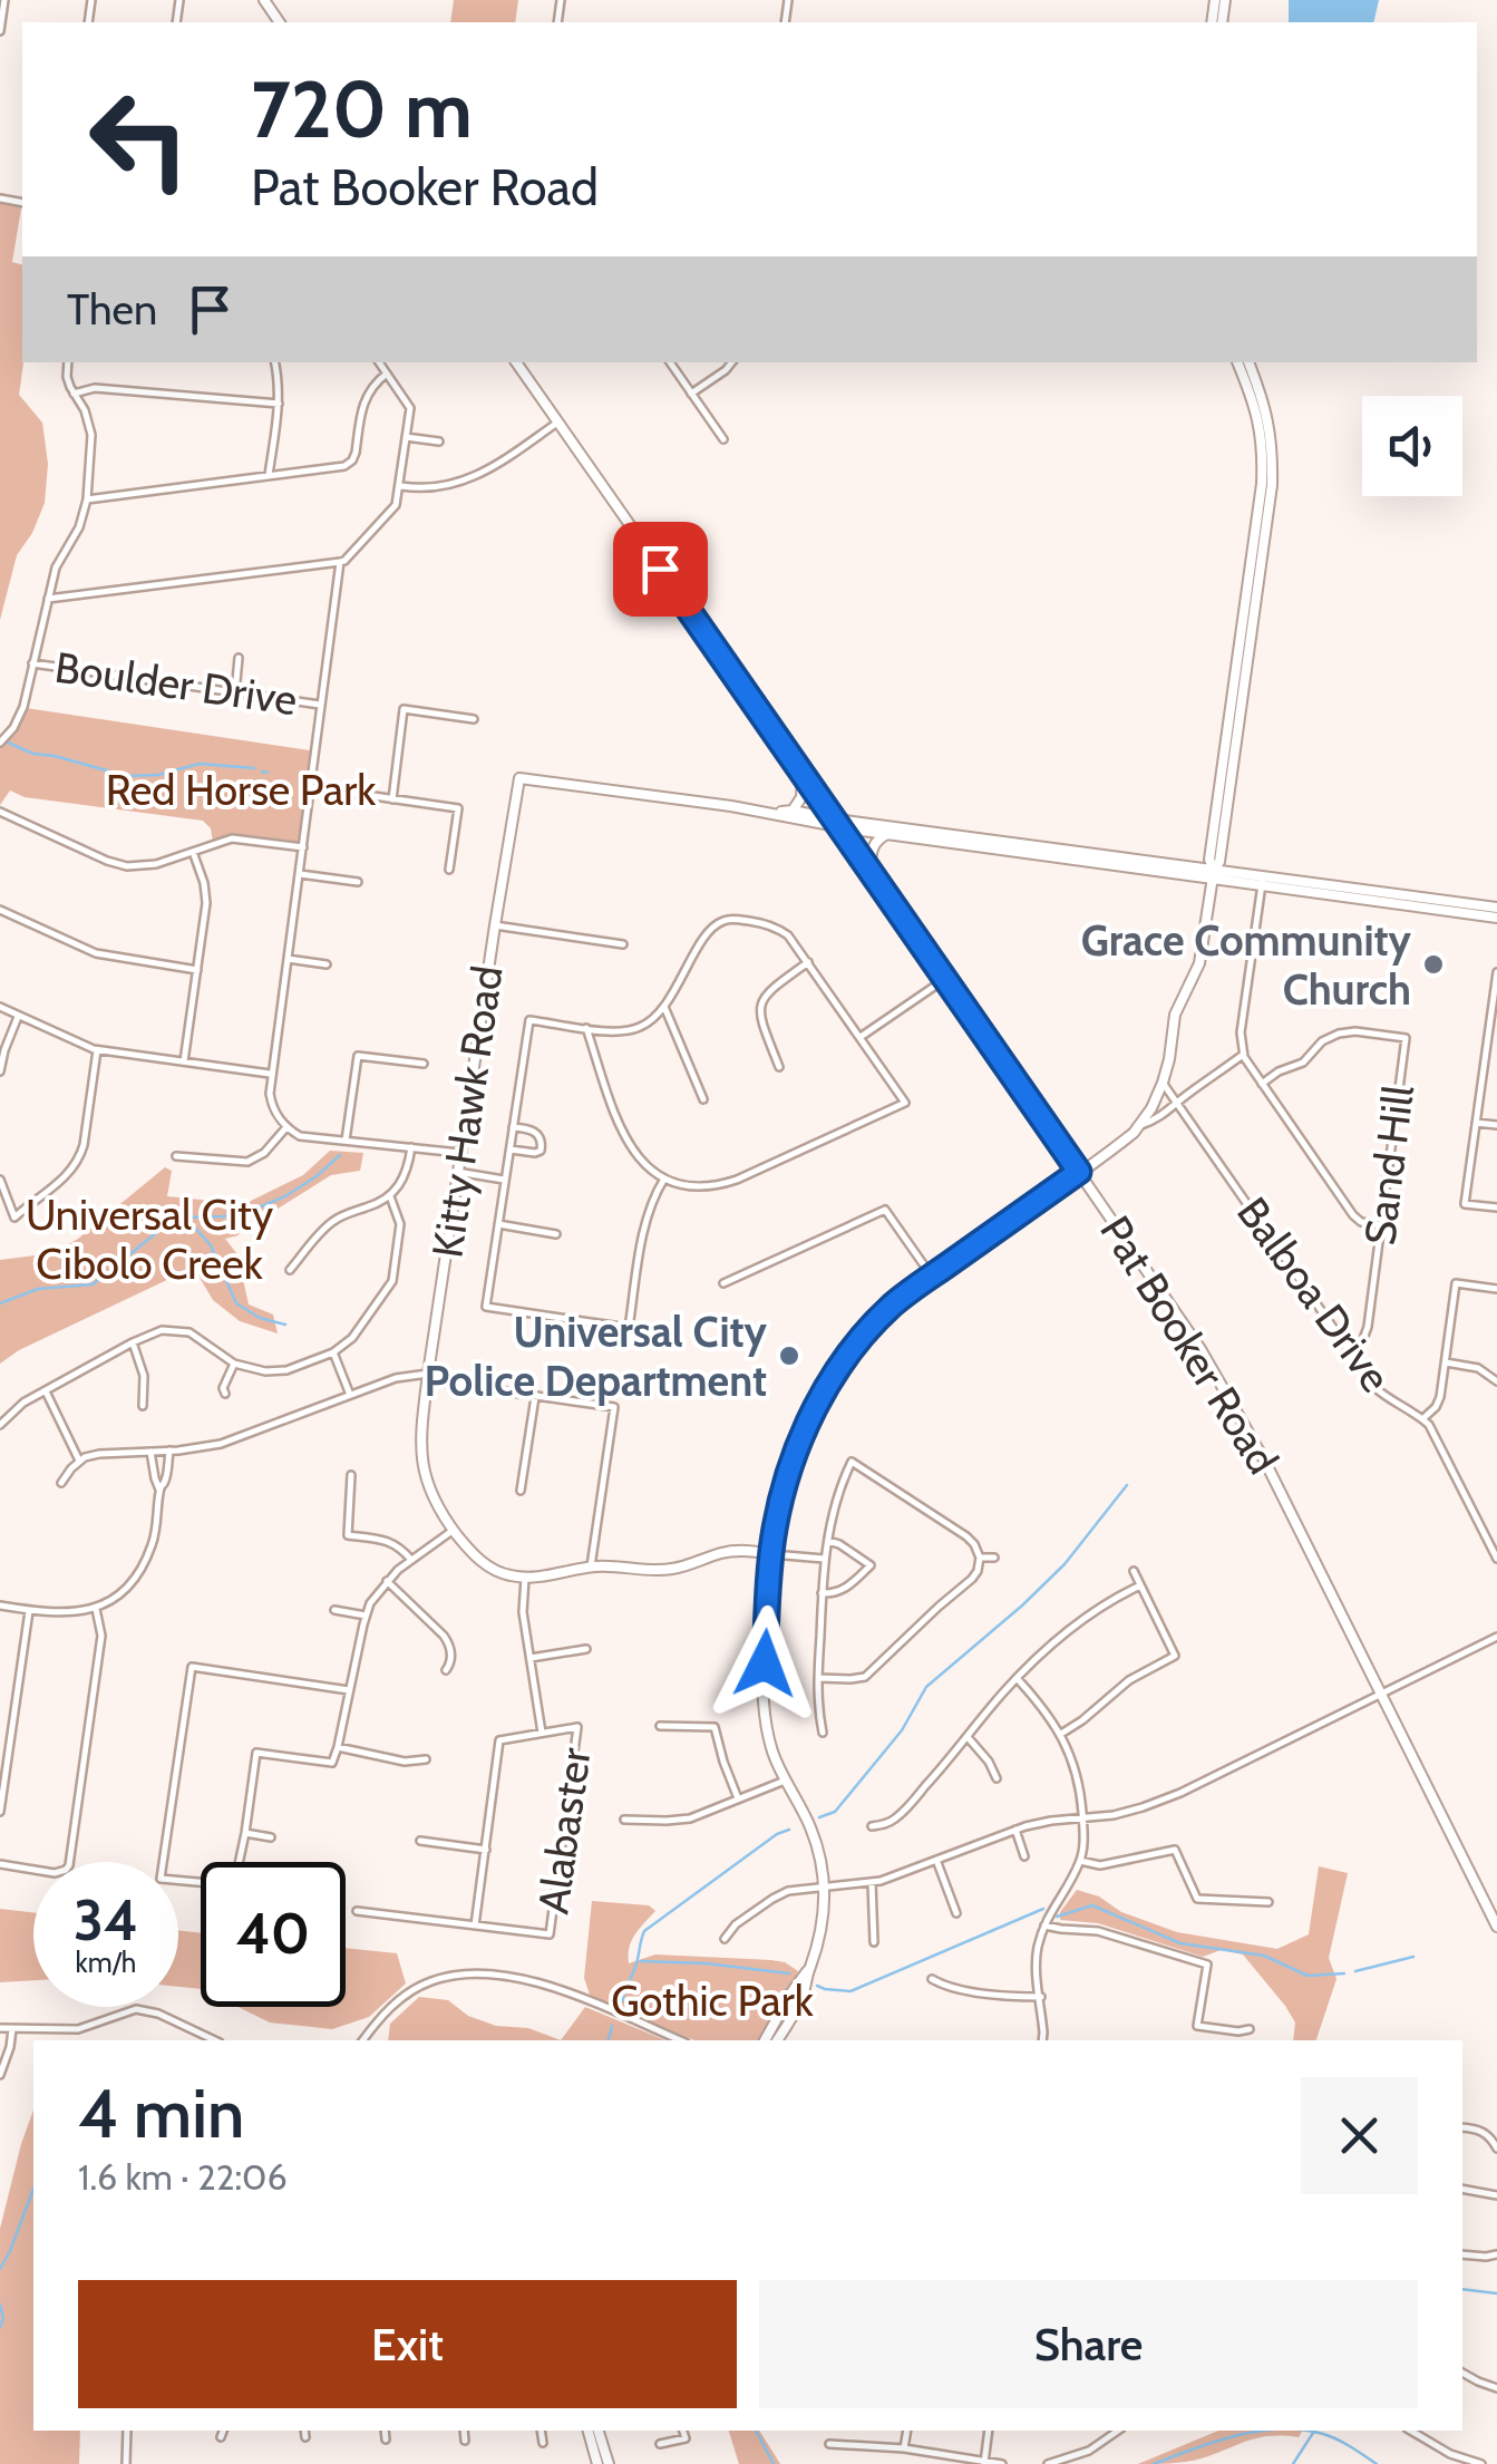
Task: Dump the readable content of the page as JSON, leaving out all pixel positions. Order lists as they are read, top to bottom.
{
  "streets": {
    "street": [
      "Boulder Drive",
      "Kitty Hawk Road",
      "Sand Hill",
      "Balboa Drive",
      "Pat Booker Road",
      "Alabaster"
    ]
  },
  "crossings": [
    ["Kitty Hawk Road", "Pat Booker Road"],
    ["Sand Hill", "Balboa Drive"]
  ],
  "parks": ["Red Horse Park", "Universal City Cibolo Creek", "Gothic Park"],
  "places": ["Grace Community Church", "Universal City Police Department"],
  "page": {
    "turn": ["720 m", "Pat Booker Road"],
    "then": "Then",
    "speed": "34 km/h",
    "limit": "40",
    "heading": ["4 min", "1.6 km · 22:06"],
    "buttons": ["Exit", "Share"]
  }
}
